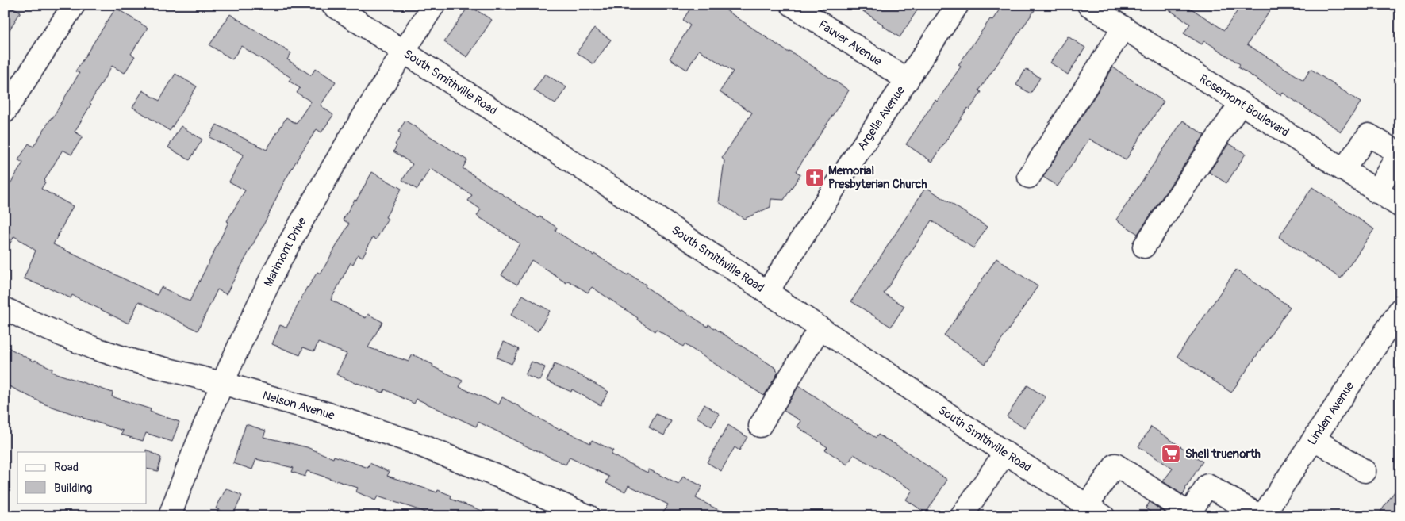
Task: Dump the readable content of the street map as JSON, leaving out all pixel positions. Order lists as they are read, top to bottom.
{
  "streets": {
    "street": [
      "Fauver Avenue",
      "South Smithville Road",
      "Rosemont Boulevard",
      "Argella Avenue",
      "Marimont Drive",
      "Nelson Avenue",
      "Linden Avenue"
    ]
  },
  "crossings": [
    ["Fauver Avenue", "Argella Avenue"],
    ["South Smithville Road", "Argella Avenue"],
    ["South Smithville Road", "Marimont Drive"],
    ["Marimont Drive", "Nelson Avenue"]
  ],
  "places": {
    "church": ["Memorial Presbyterian Church"],
    "supermarket": ["Shell truenorth"]
  },
  "legend": ["Road", "Building"]
}
